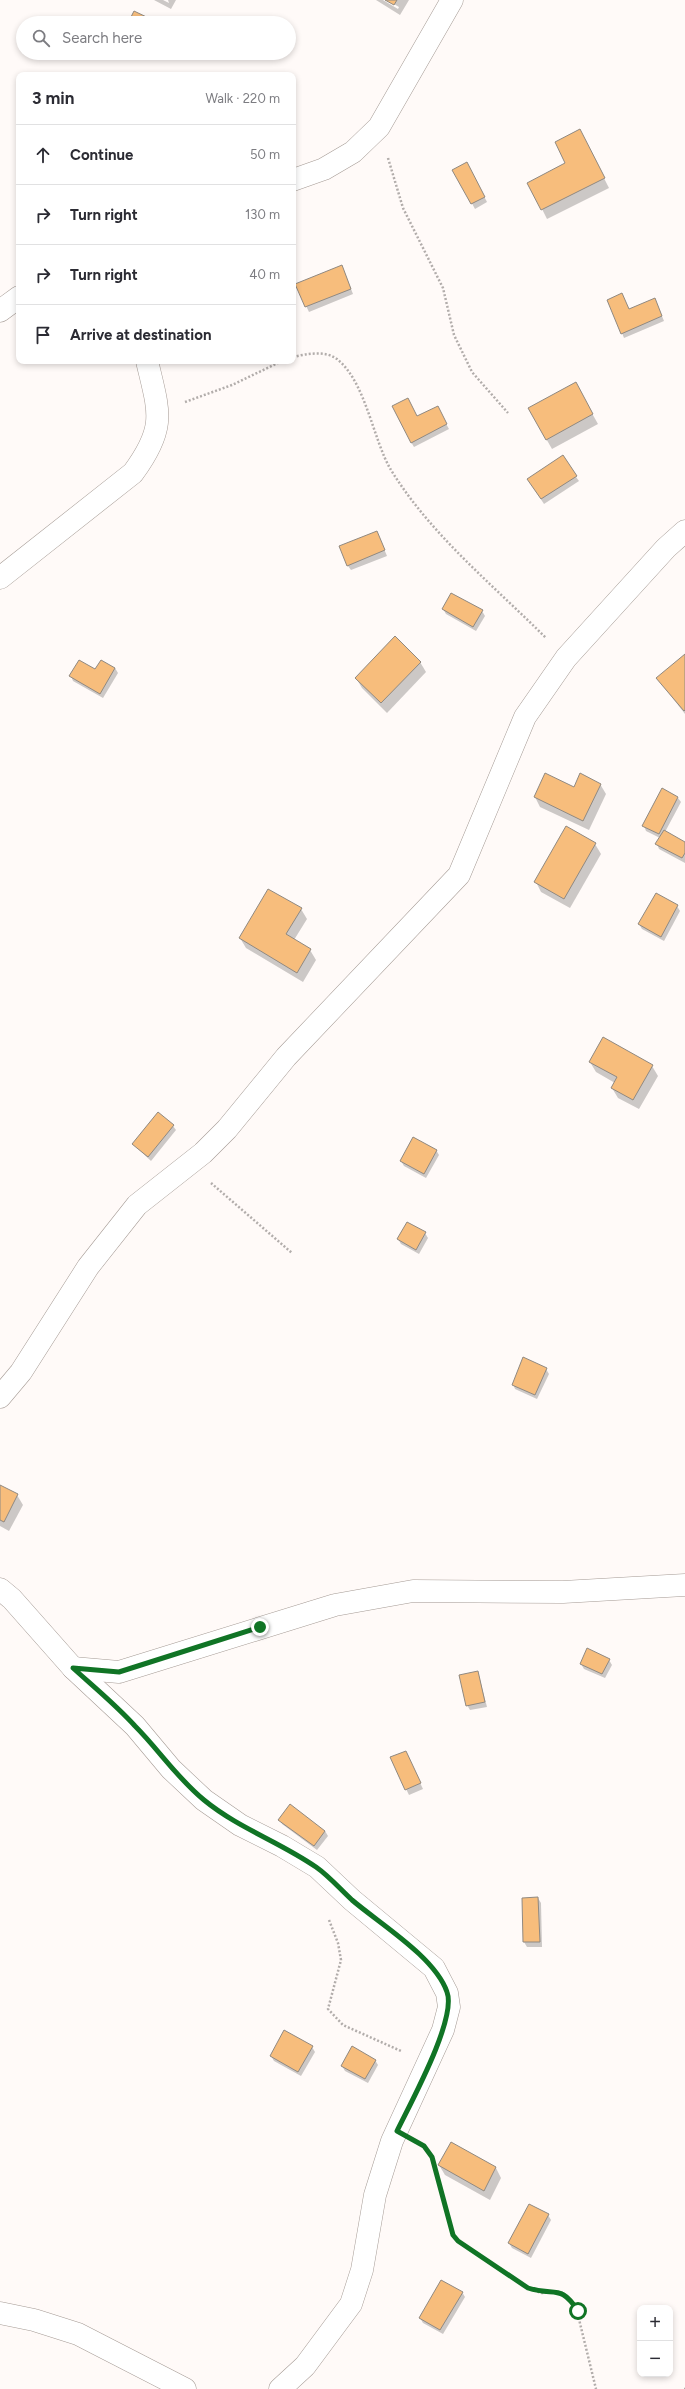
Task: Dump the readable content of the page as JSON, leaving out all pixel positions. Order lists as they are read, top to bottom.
{
  "page": {
    "search": "Search here",
    "heading": ["3 min", "Walk · 220 m"],
    "list": [
      ["Continue", "50 m"],
      ["Turn right", "130 m"],
      ["Turn right", "40 m"],
      "Arrive at destination"
    ],
    "map_buttons": ["+", "−"]
  }
}
